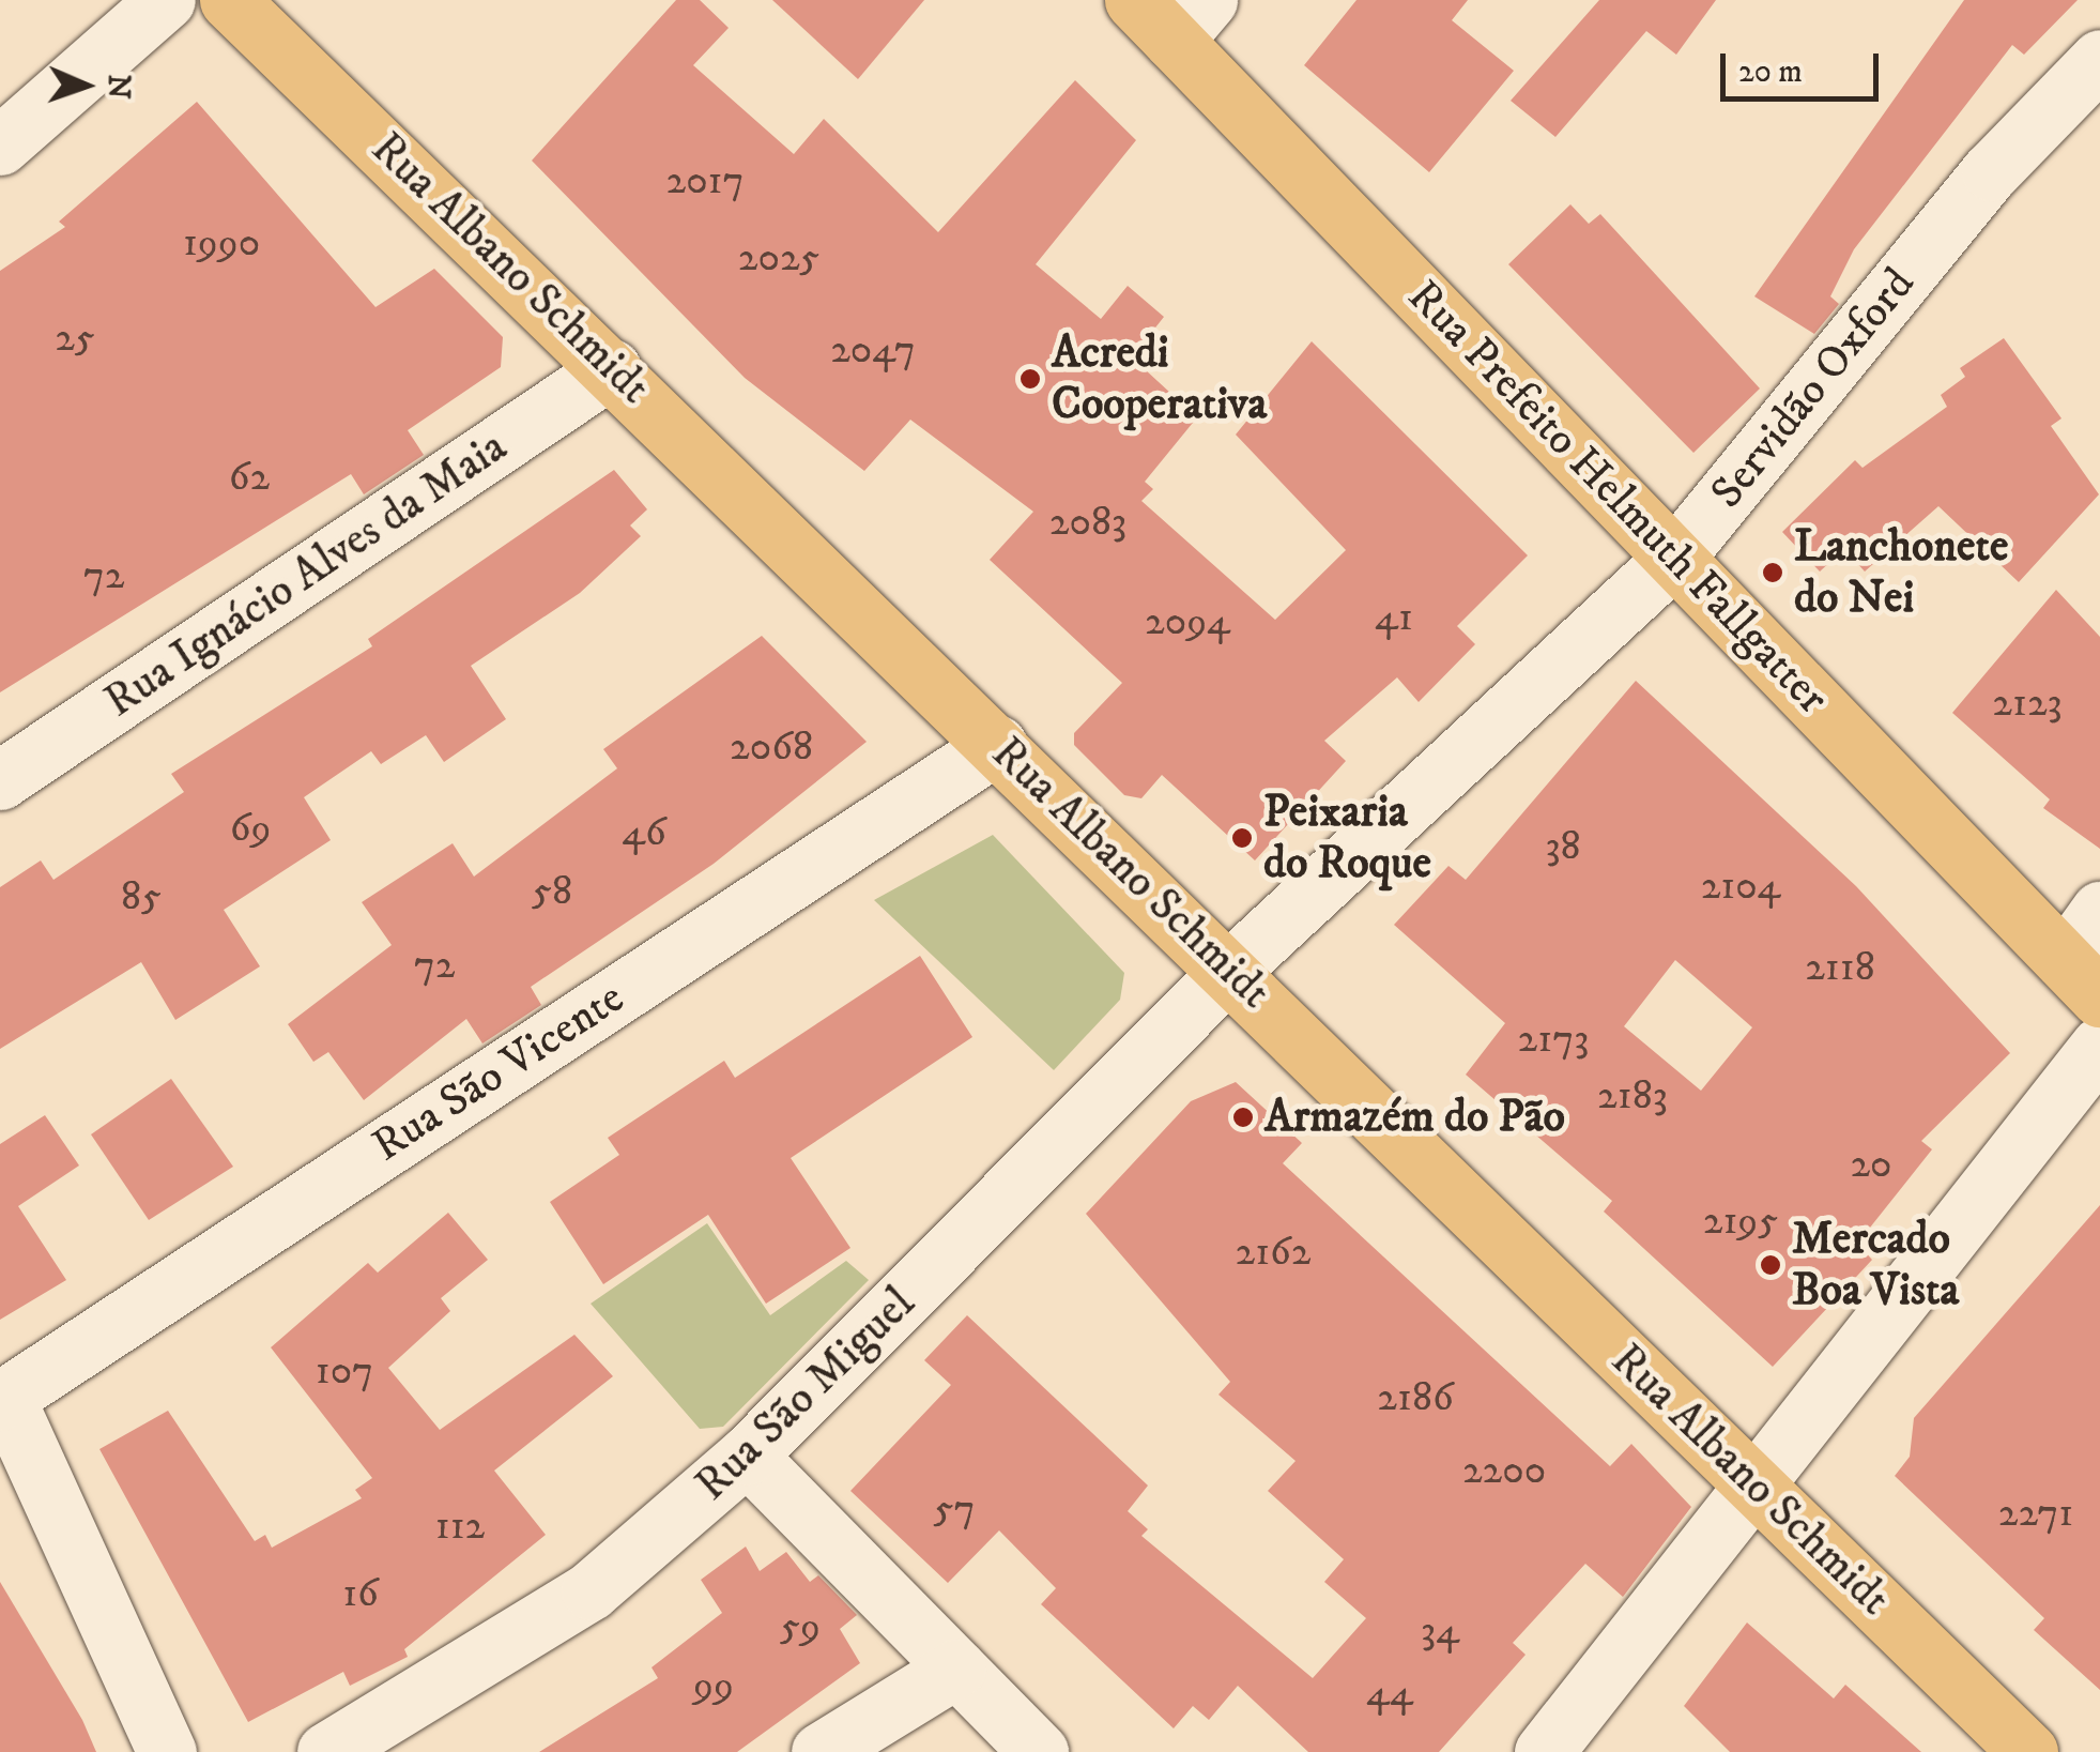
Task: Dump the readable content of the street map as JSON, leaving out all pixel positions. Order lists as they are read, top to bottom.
{
  "streets": {
    "main road": ["Rua Albano Schmidt", "Rua Prefeito Helmuth Fallgatter"],
    "street": [
      "Servidão Oxford",
      "Rua Ignácio Alves da Maia",
      "Rua São Vicente",
      "Rua São Miguel"
    ]
  },
  "crossings": [
    ["Rua Albano Schmidt", "Servidão Oxford"],
    ["Rua Albano Schmidt", "Rua Ignácio Alves da Maia"],
    ["Rua Albano Schmidt", "Rua São Vicente"],
    ["Rua Albano Schmidt", "Rua São Miguel"],
    ["Servidão Oxford", "Rua Prefeito Helmuth Fallgatter"],
    ["Servidão Oxford", "Rua São Miguel"]
  ],
  "places": [
    "Acredi Cooperativa",
    "Lanchonete do Nei",
    "Peixaria do Roque",
    "Armazém do Pão",
    "Mercado Boa Vista"
  ],
  "house_numbers": [
    "2017",
    "1990",
    "2025",
    "25",
    "2047",
    "62",
    "2083",
    "72",
    "41",
    "2094",
    "2123",
    "2068",
    "69",
    "46",
    "38",
    "2104",
    "58",
    "85",
    "72",
    "2118",
    "2173",
    "2183",
    "20",
    "2195",
    "2162",
    "107",
    "2186",
    "2200",
    "57",
    "2271",
    "112",
    "16",
    "59",
    "34",
    "99",
    "44"
  ],
  "scale_bar": "20 m",
  "north": "right"
}
